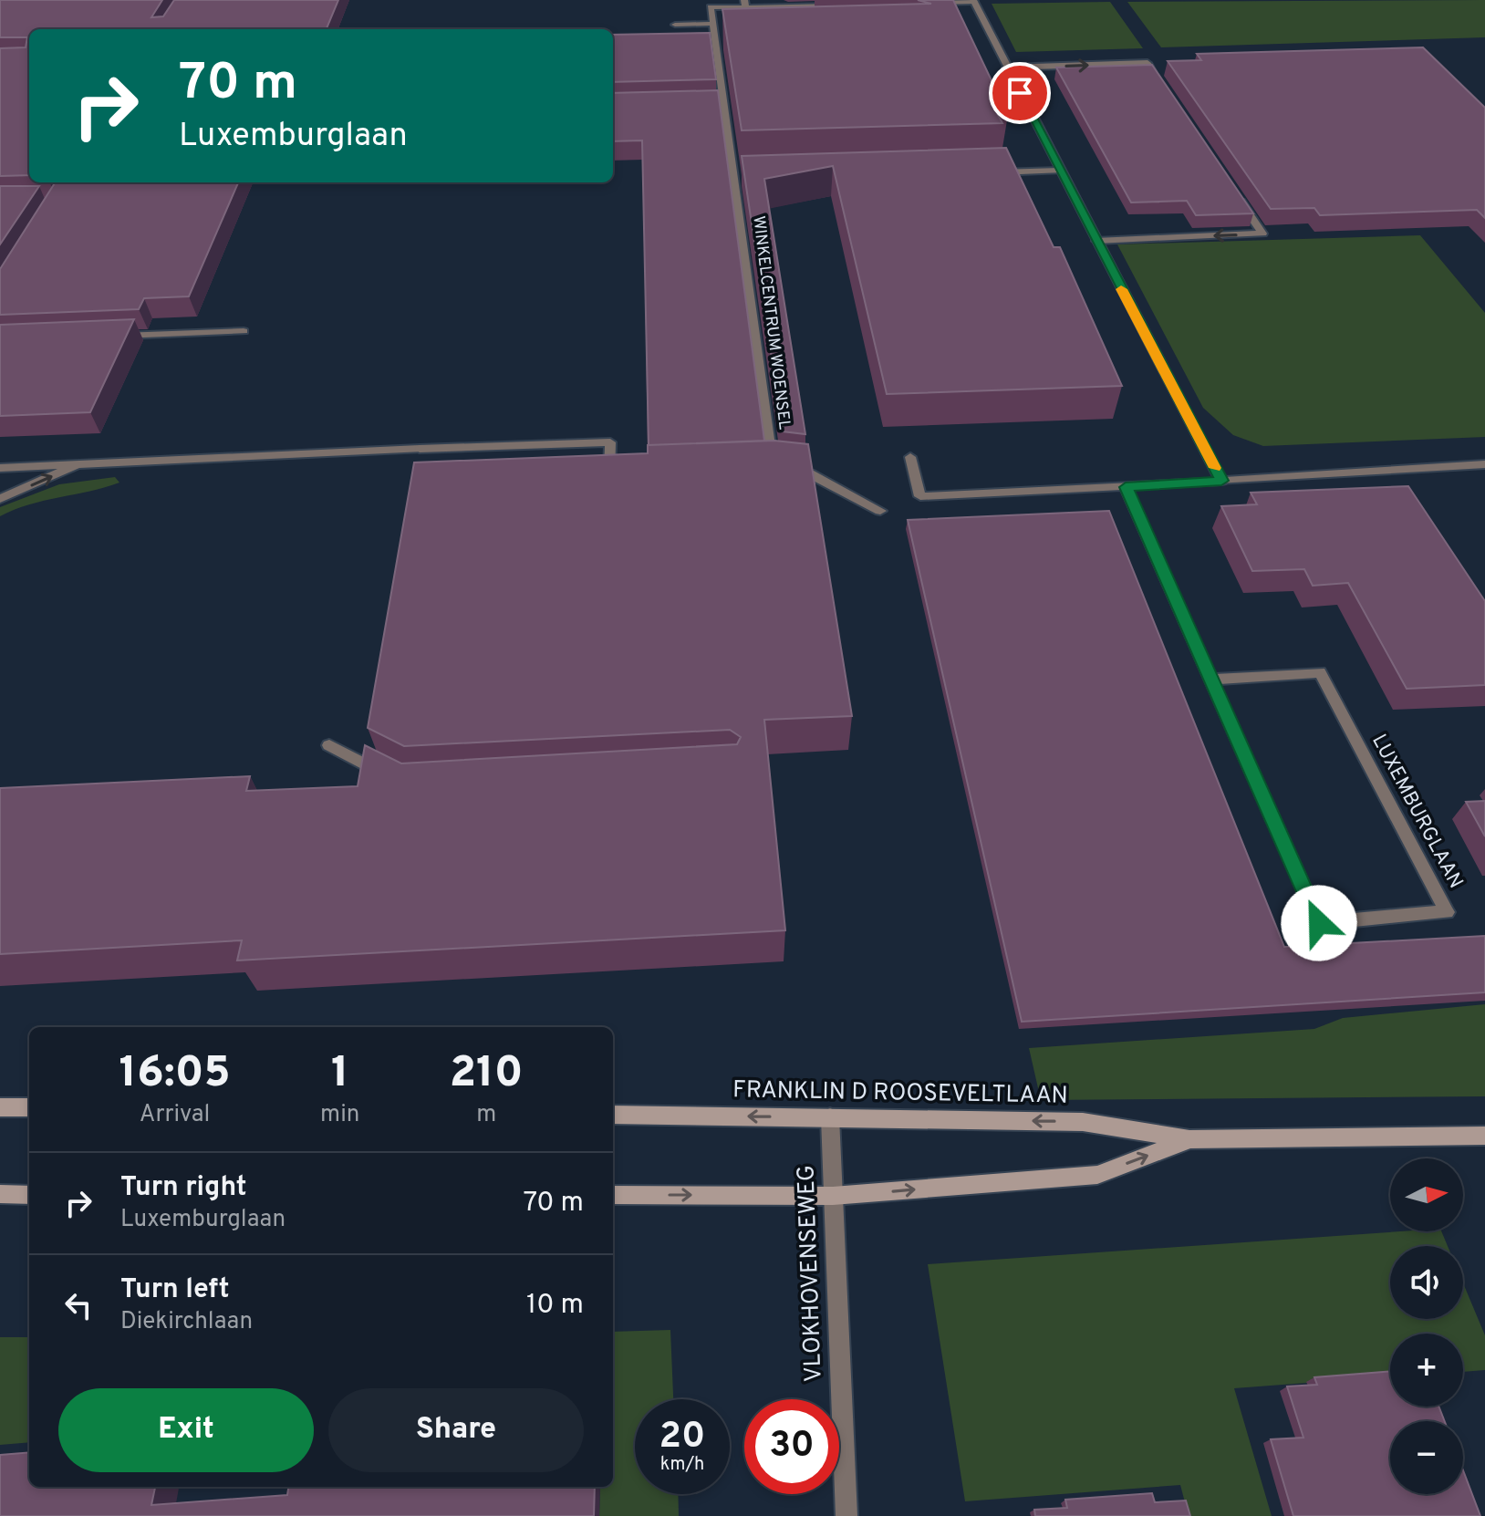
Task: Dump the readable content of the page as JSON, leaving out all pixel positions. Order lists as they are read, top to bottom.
{
  "streets": {
    "main road": ["FRANKLIN D ROOSEVELTLAAN"],
    "street": ["WINKELCENTRUM WOENSEL", "LUXEMBURGLAAN", "VLOKHOVENSEWEG"]
  },
  "crossings": [
    ["FRANKLIN D ROOSEVELTLAAN", "VLOKHOVENSEWEG"]
  ],
  "north": "right",
  "page": {
    "turn": ["70 m", "Luxemburglaan"],
    "eta": [
      "16:05",
      "Arrival",
      "1",
      "min",
      "210",
      "m"
    ],
    "list": [
      {
        "name": "Turn right",
        "note": "Luxemburglaan",
        "value": "70 m"
      },
      {
        "name": "Turn left",
        "note": "Diekirchlaan",
        "value": "10 m"
      }
    ],
    "map_buttons": ["+", "−"],
    "buttons": ["Exit", "Share"],
    "speed": "20 km/h",
    "limit": "30"
  }
}
